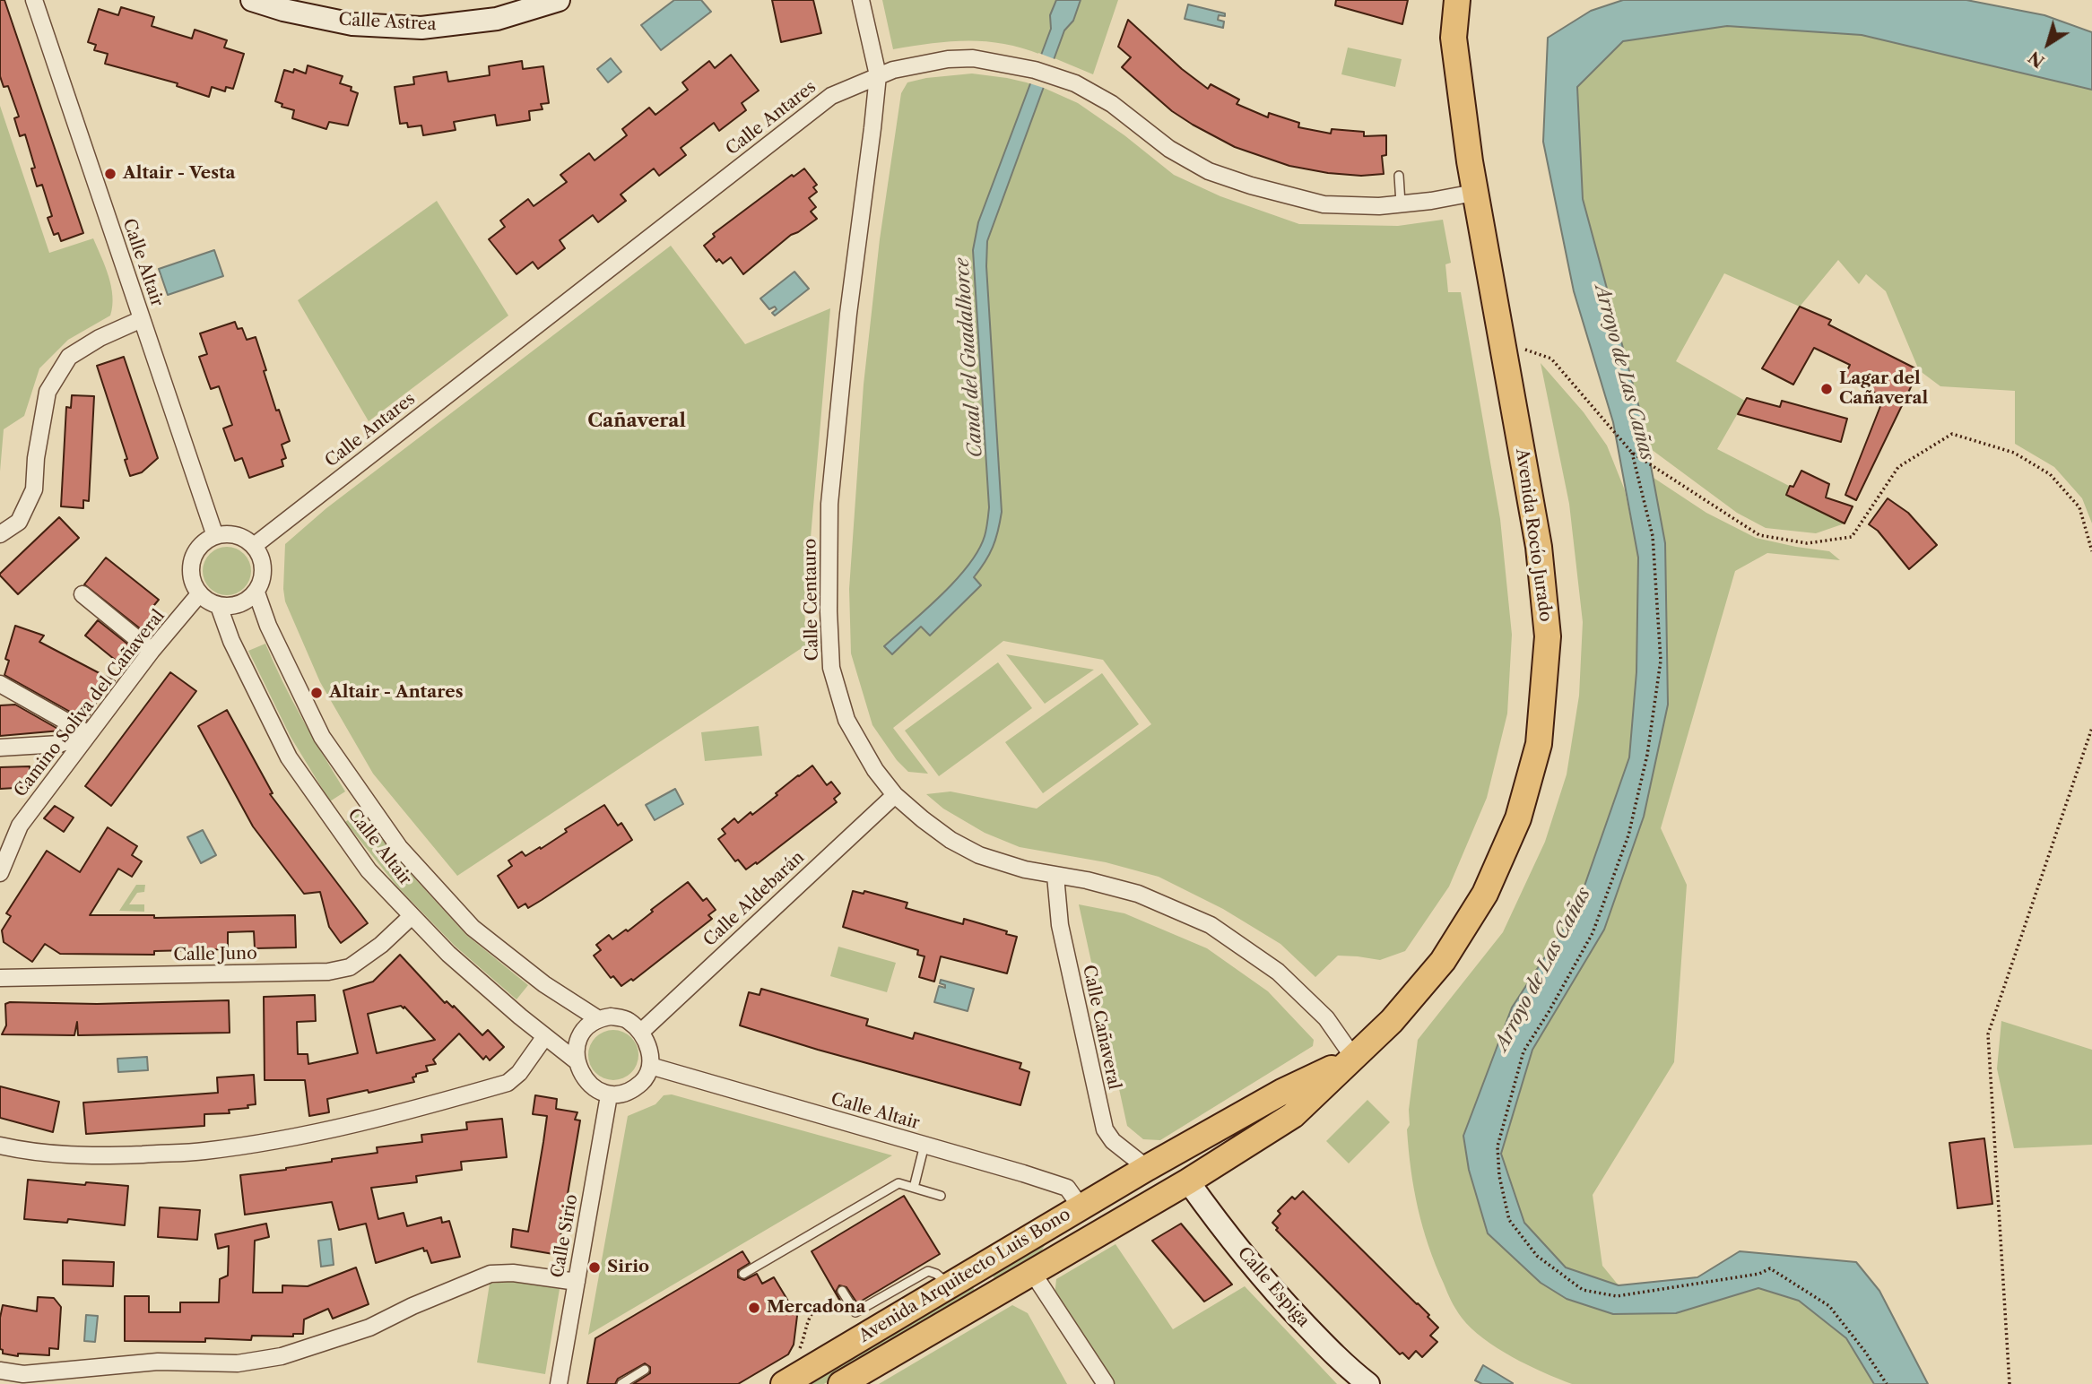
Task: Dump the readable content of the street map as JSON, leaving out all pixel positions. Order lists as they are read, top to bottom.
{
  "streets": {
    "main road": ["Avenida Rocío Jurado", "Avenida Arquitecto Luis Bono"],
    "street": [
      "Calle Astrea",
      "Calle Antares",
      "Calle Altair",
      "Calle Centauro",
      "Camino Soliva del Cañaveral",
      "Calle Aldebarán",
      "Calle Juno",
      "Calle Cañaveral",
      "Calle Sirio",
      "Calle Espiga"
    ]
  },
  "crossings": [
    ["Calle Antares", "Calle Altair"],
    ["Calle Antares", "Avenida Rocío Jurado"],
    ["Calle Antares", "Calle Centauro"],
    ["Calle Antares", "Camino Soliva del Cañaveral"],
    ["Calle Altair", "Camino Soliva del Cañaveral"],
    ["Calle Altair", "Calle Aldebarán"],
    ["Calle Altair", "Calle Juno"],
    ["Calle Altair", "Calle Sirio"],
    ["Calle Altair", "Avenida Arquitecto Luis Bono"],
    ["Avenida Rocío Jurado", "Calle Centauro"],
    ["Avenida Rocío Jurado", "Calle Cañaveral"],
    ["Avenida Rocío Jurado", "Avenida Arquitecto Luis Bono"],
    ["Avenida Rocío Jurado", "Calle Espiga"],
    ["Calle Centauro", "Calle Aldebarán"],
    ["Calle Centauro", "Calle Cañaveral"],
    ["Calle Aldebarán", "Calle Sirio"],
    ["Calle Cañaveral", "Avenida Arquitecto Luis Bono"],
    ["Avenida Arquitecto Luis Bono", "Calle Espiga"]
  ],
  "districts": ["Cañaveral"],
  "water": ["Canal del Guadalhorce", "Arroyo de Las Cañas"],
  "places": [
    "Altair - Vesta",
    "Lagar del Cañaveral",
    "Altair - Antares",
    "Sirio",
    "Mercadona"
  ],
  "north": "bottom left"
}
